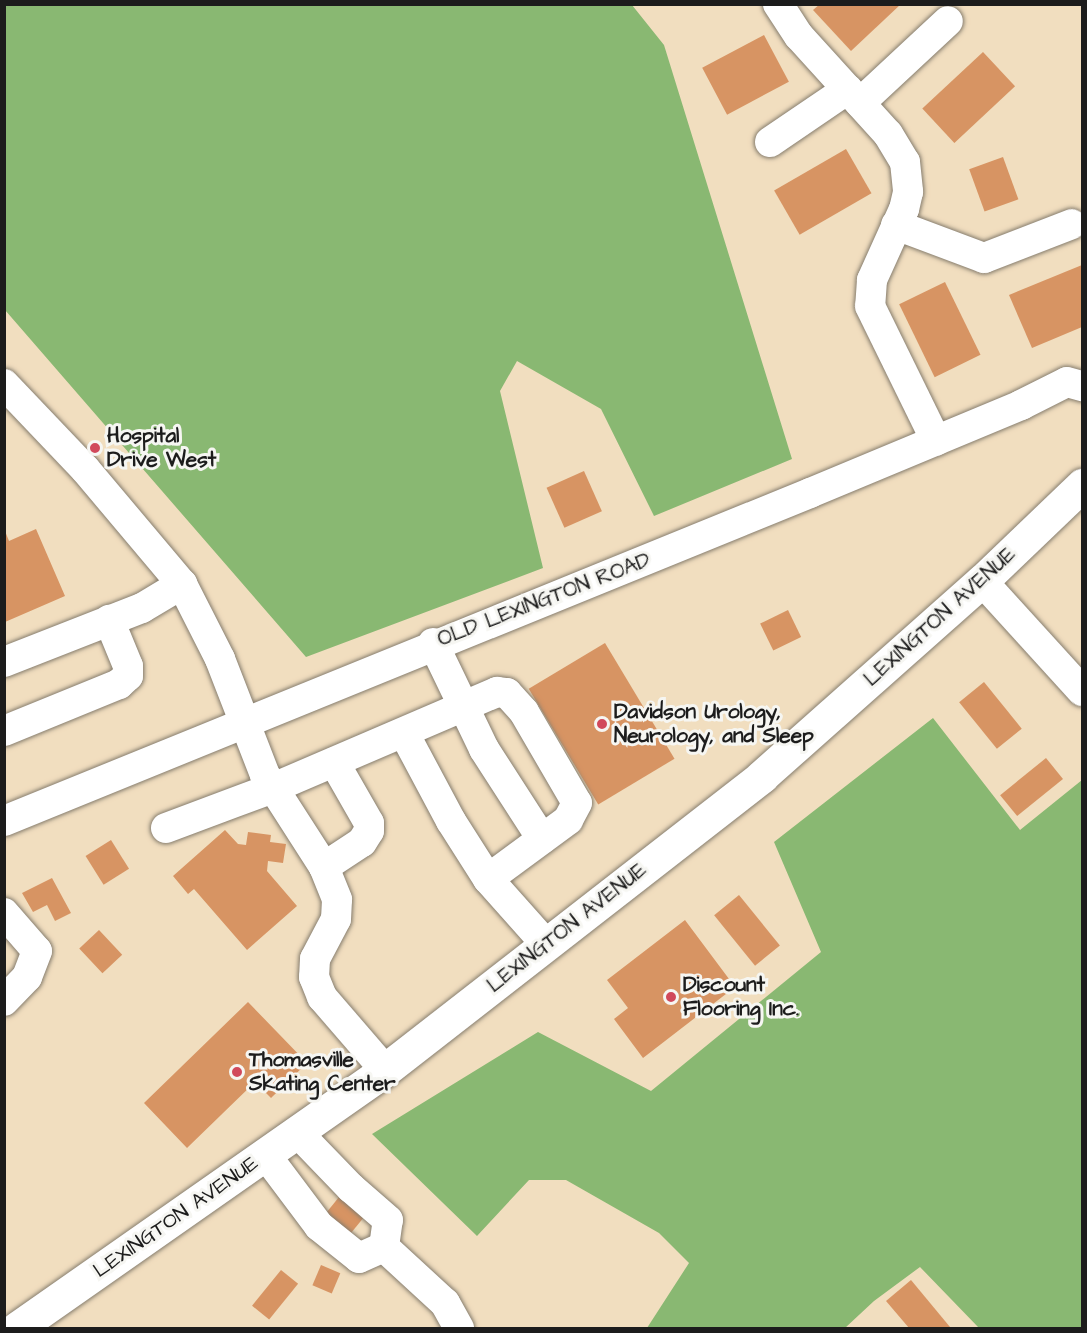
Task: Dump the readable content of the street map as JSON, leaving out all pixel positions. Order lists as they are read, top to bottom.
{
  "streets": {
    "main road": ["LEXINGTON AVENUE"],
    "street": ["OLD LEXINGTON ROAD"]
  },
  "places": [
    "Hospital Drive West",
    "Davidson Urology, Neurology, and Sleep",
    "Discount Flooring Inc.",
    "Thomasville Skating Center"
  ]
}
